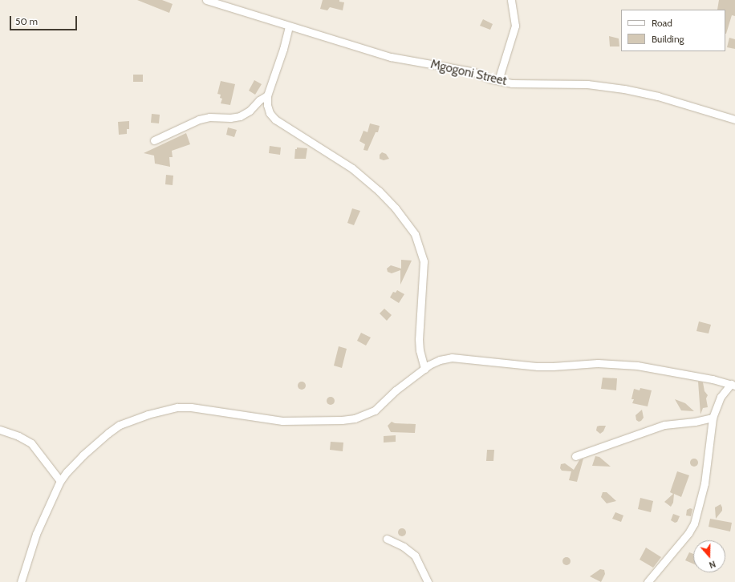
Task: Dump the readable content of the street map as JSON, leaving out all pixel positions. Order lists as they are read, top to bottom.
{
  "streets": {
    "street": ["Mgogoni Street"]
  },
  "legend": ["Road", "Building"],
  "scale_bar": "50 m",
  "north": "bottom"
}
